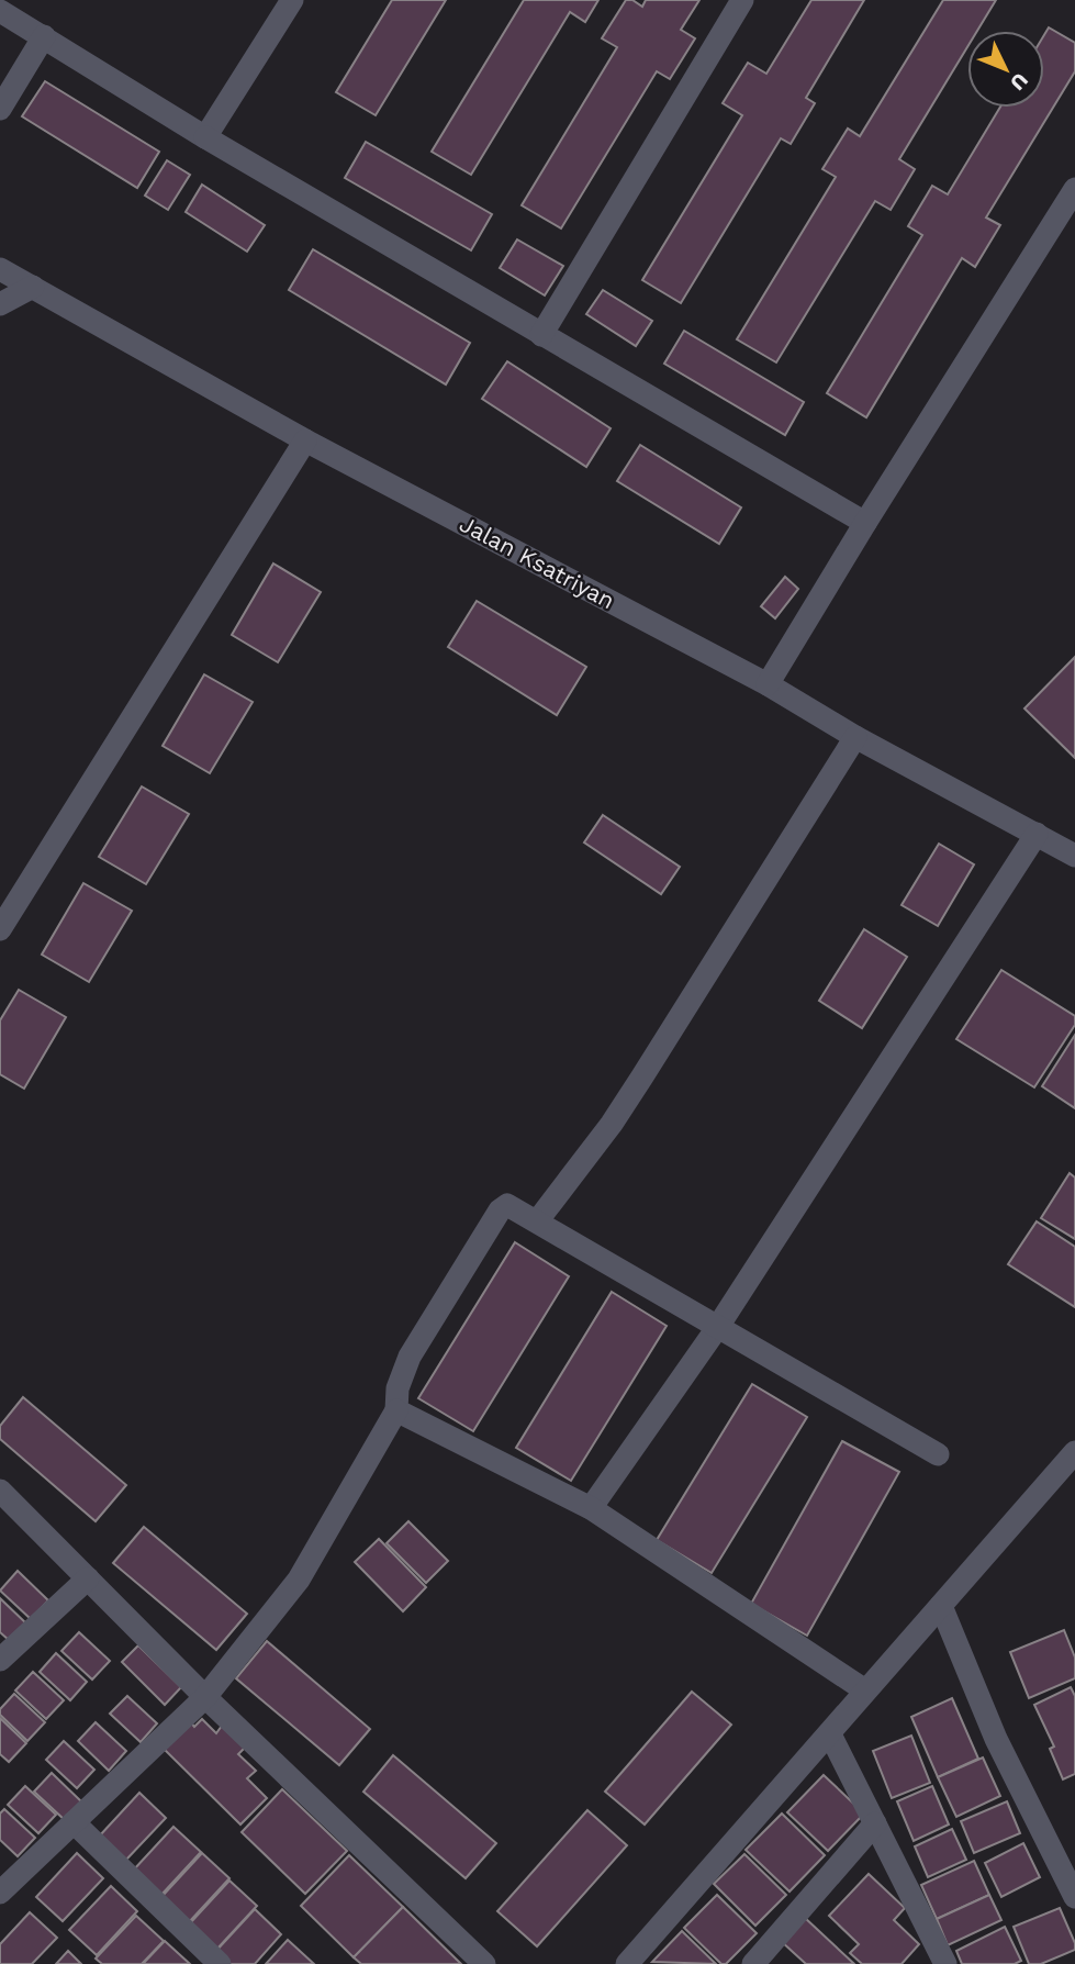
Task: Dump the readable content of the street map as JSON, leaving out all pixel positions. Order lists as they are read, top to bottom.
{
  "streets": {
    "street": ["Jalan Ksatriyan"]
  },
  "north": "bottom right"
}
